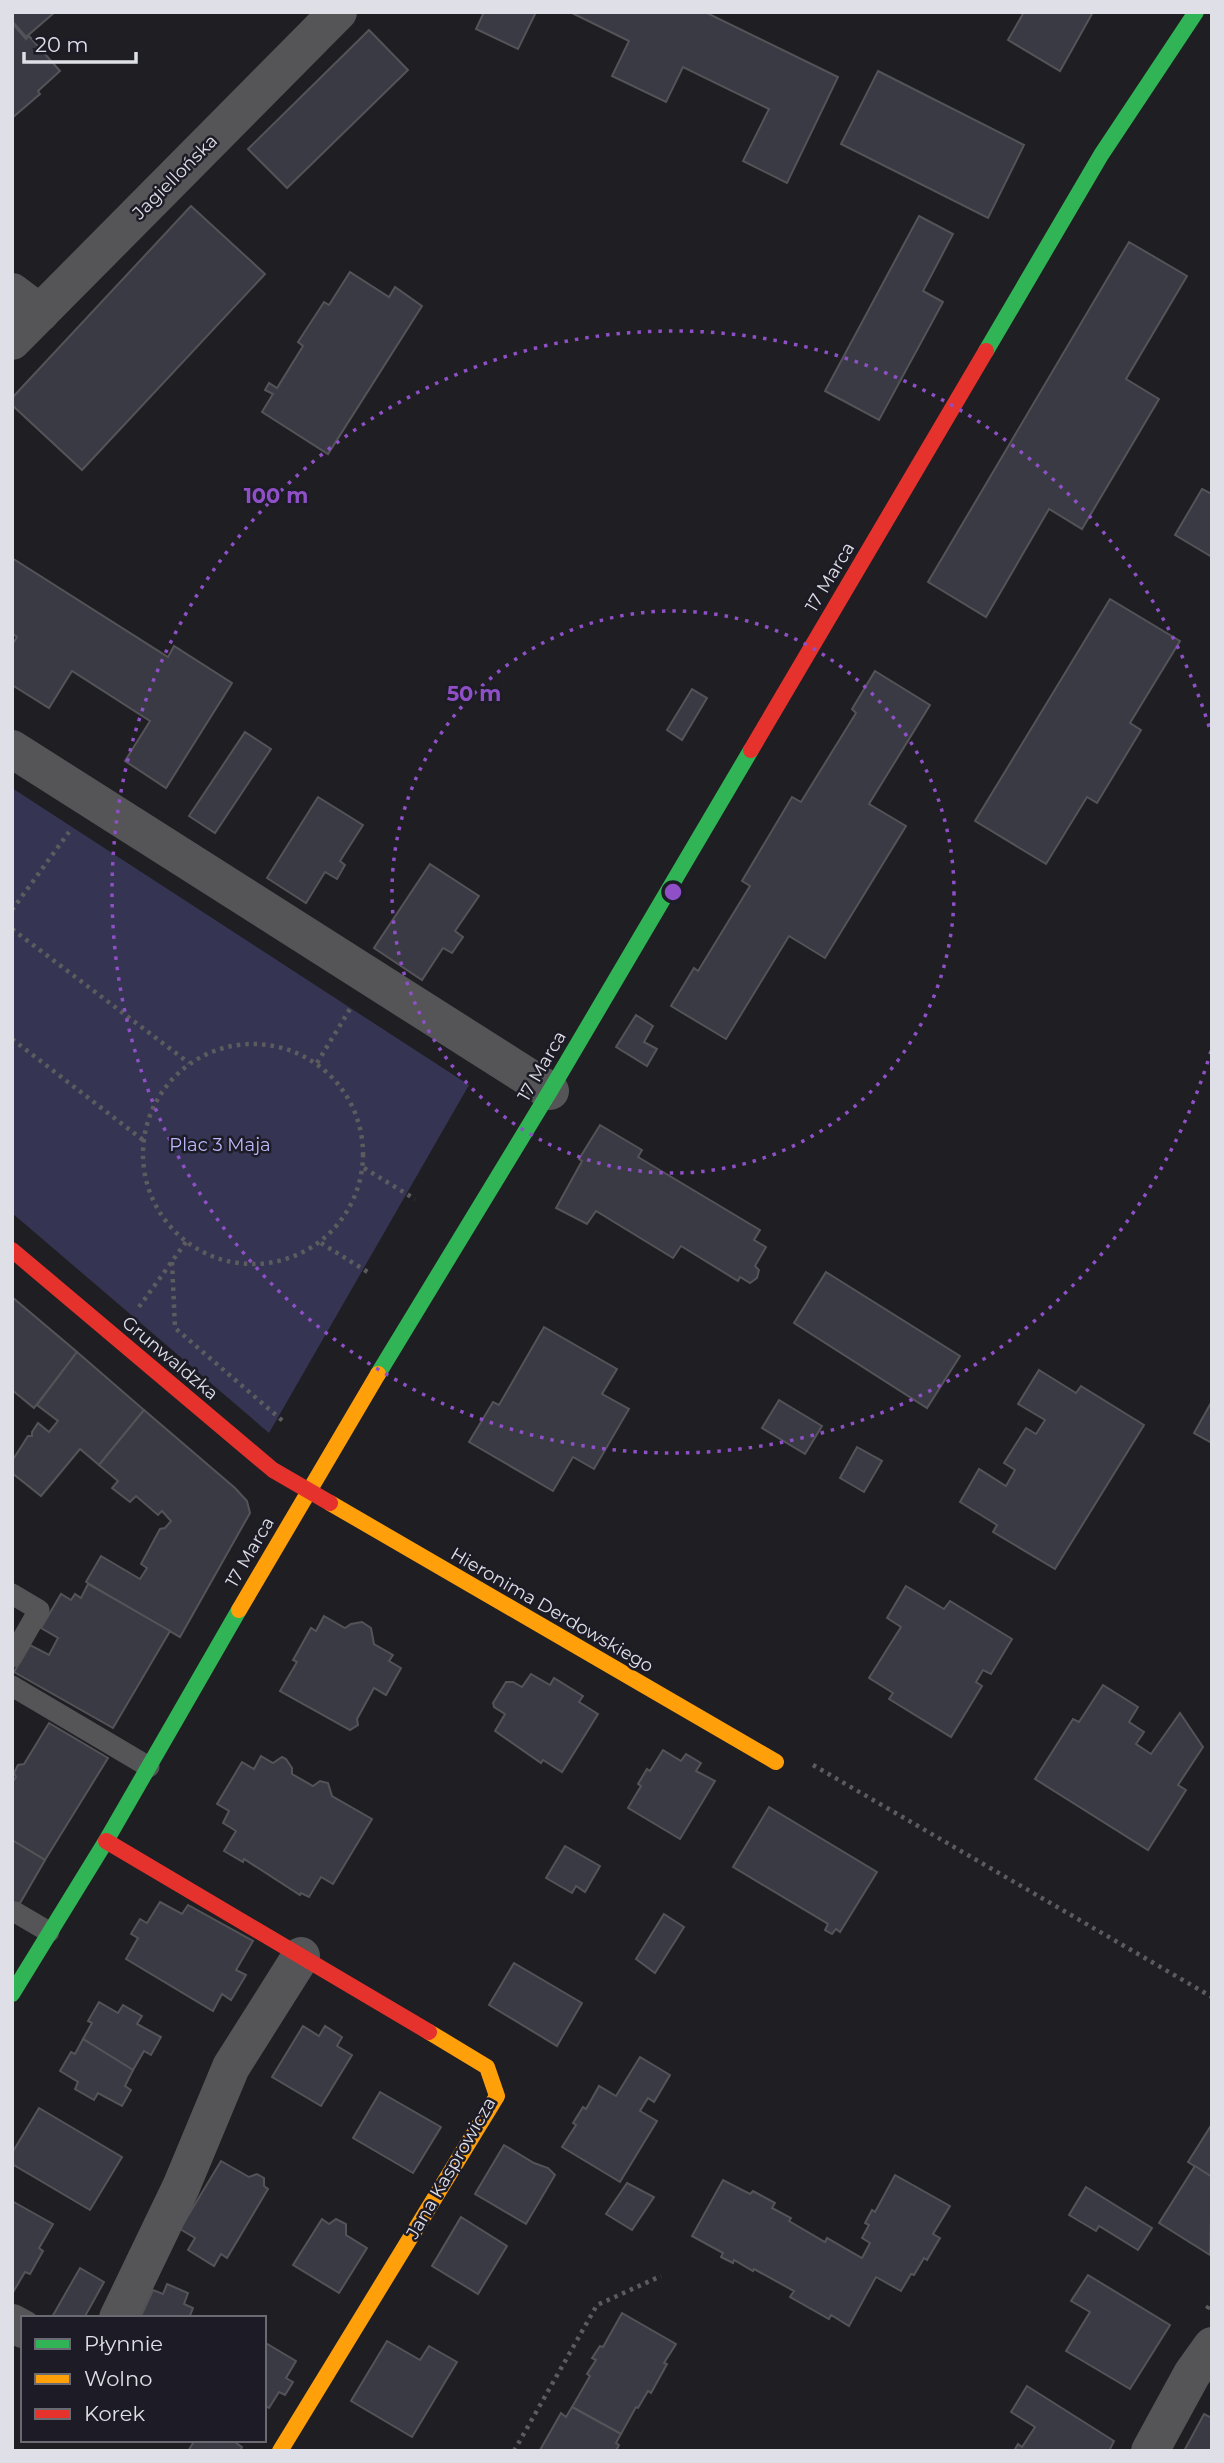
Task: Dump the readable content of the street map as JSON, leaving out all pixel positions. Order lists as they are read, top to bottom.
{
  "streets": {
    "street": [
      "Jagiellońska",
      "17 Marca",
      "Grunwaldzka",
      "Hieronima Derdowskiego",
      "Jana Kasprowicza"
    ]
  },
  "crossings": [
    ["17 Marca", "Grunwaldzka"],
    ["17 Marca", "Hieronima Derdowskiego"],
    ["17 Marca", "Jana Kasprowicza"],
    ["Grunwaldzka", "Hieronima Derdowskiego"]
  ],
  "parks": ["Plac 3 Maja"],
  "legend": ["Płynnie", "Wolno", "Korek"],
  "scale_bar": "20 m",
  "rings": ["100 m", "50 m"]
}
